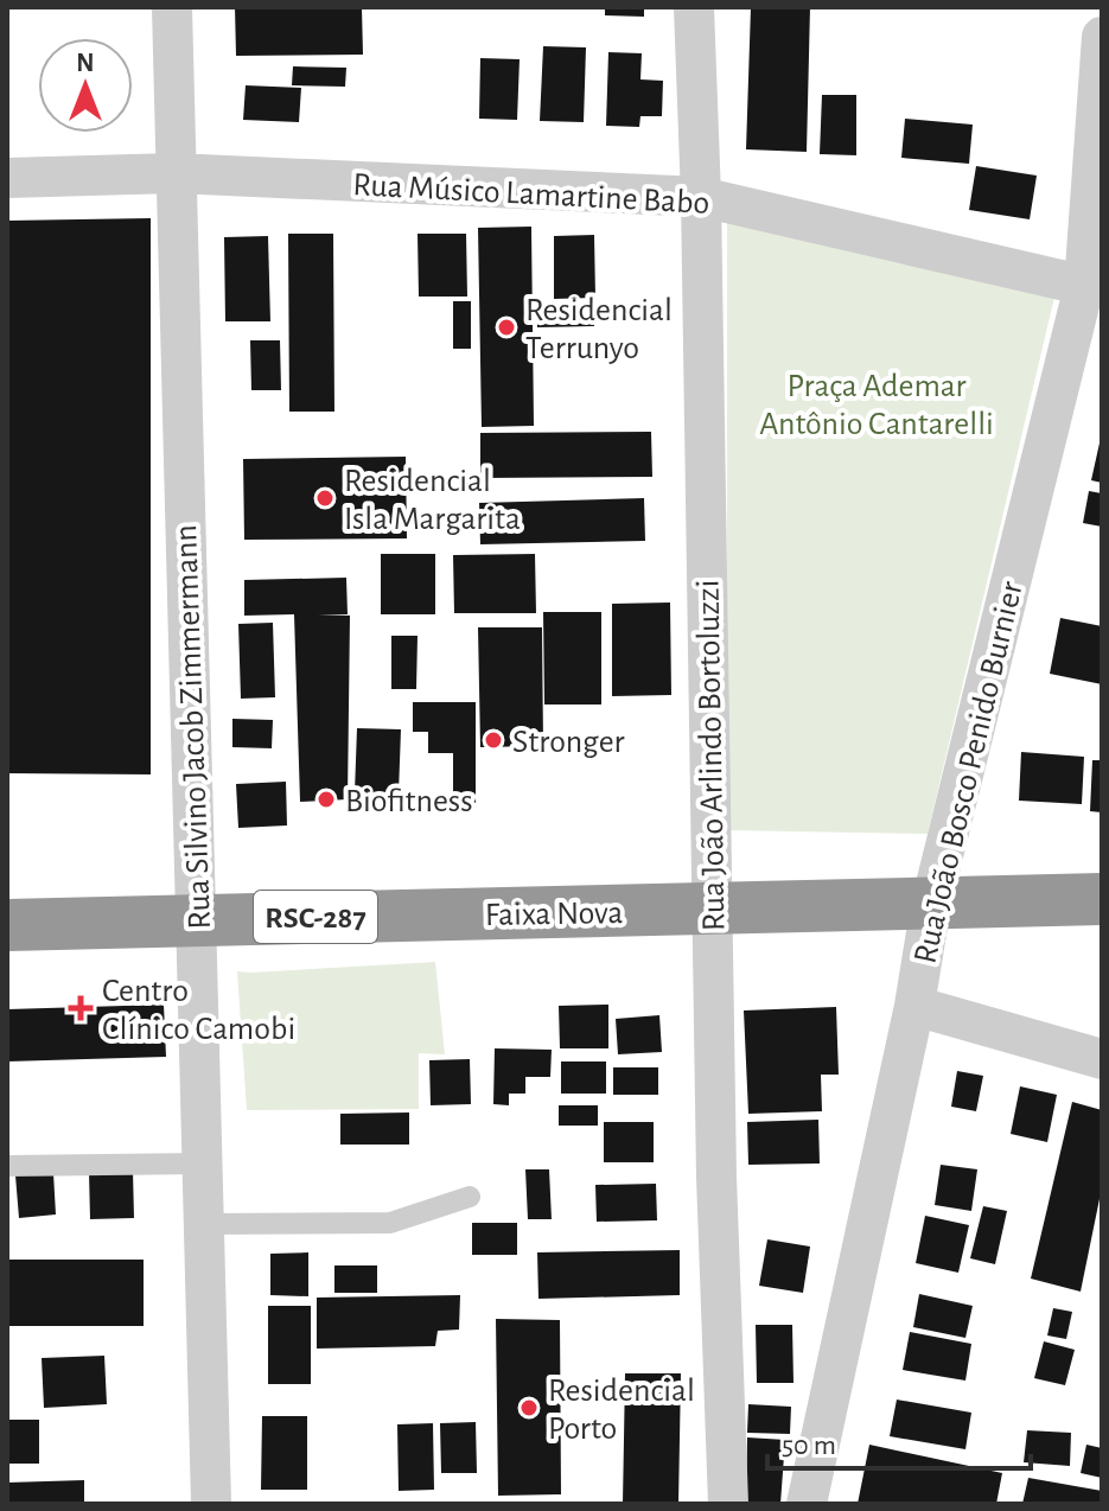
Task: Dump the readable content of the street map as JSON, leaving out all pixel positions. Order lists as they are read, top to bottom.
{
  "streets": {
    "highway": ["Faixa Nova", "RSC-287"],
    "street": [
      "Rua Músico Lamartine Babo",
      "Rua Silvino Jacob Zimmermann",
      "Rua João Arlindo Bortoluzzi",
      "Rua João Bosco Penido Burnier"
    ]
  },
  "crossings": [
    ["Rua Músico Lamartine Babo", "Rua Silvino Jacob Zimmermann"],
    ["Rua Músico Lamartine Babo", "Rua João Arlindo Bortoluzzi"],
    ["Rua Músico Lamartine Babo", "Rua João Bosco Penido Burnier"],
    ["Rua Silvino Jacob Zimmermann", "Faixa Nova"],
    ["Rua João Arlindo Bortoluzzi", "Faixa Nova"],
    ["Rua João Bosco Penido Burnier", "Faixa Nova"]
  ],
  "parks": ["Praça Ademar Antônio Cantarelli"],
  "places": {
    "other": [
      "Residencial Terrunyo",
      "Residencial Isla Margarita",
      "Stronger",
      "Biofitness",
      "Residencial Porto"
    ],
    "health": ["Centro Clínico Camobi"]
  },
  "scale_bar": "50 m",
  "north": "top"
}
